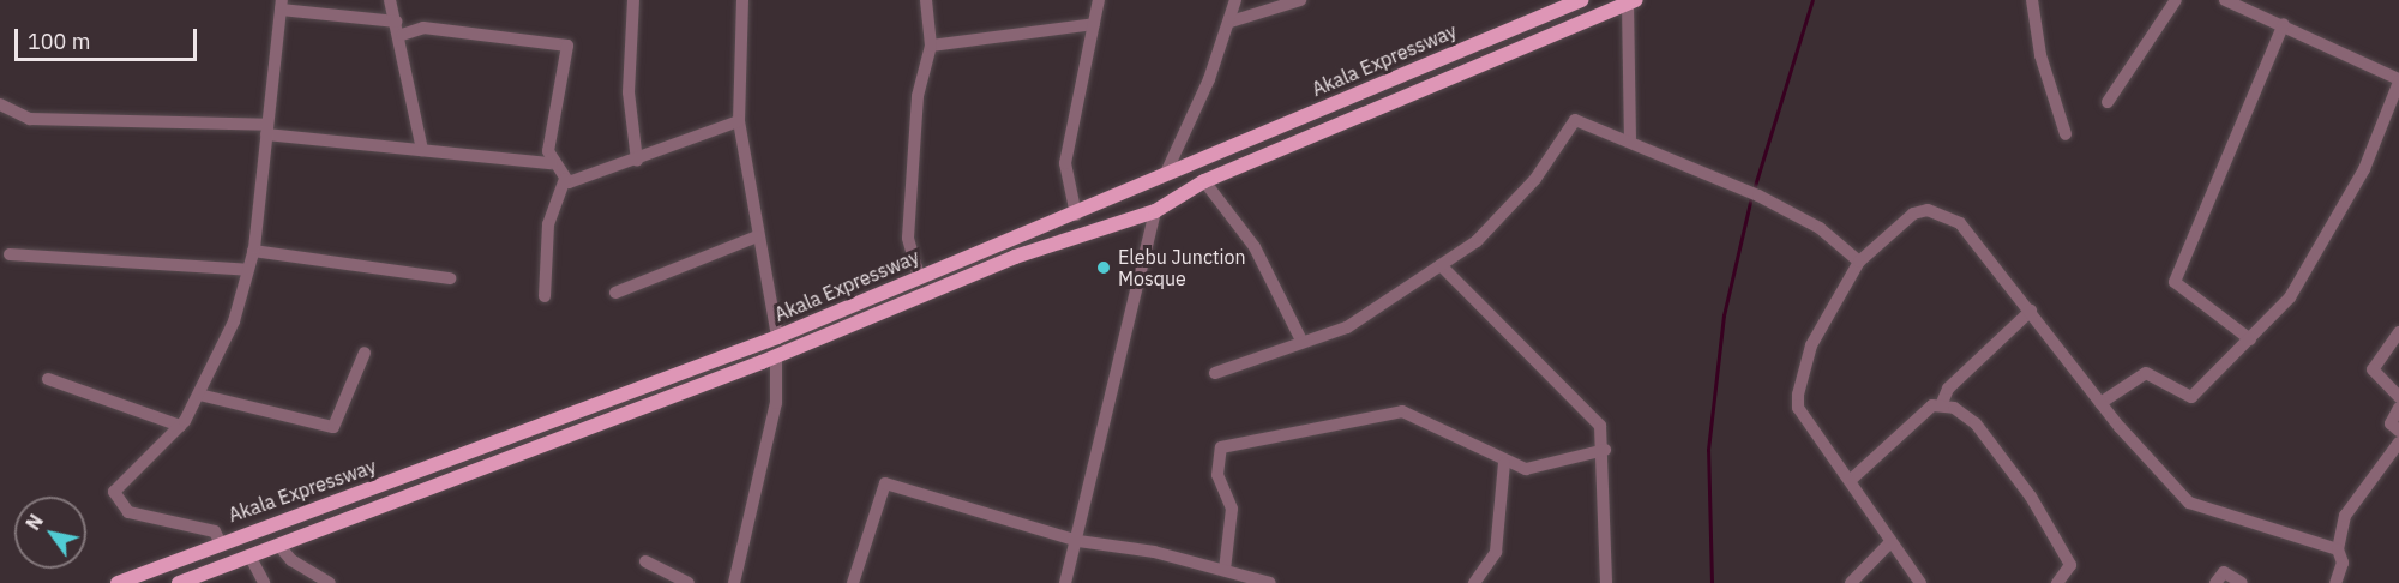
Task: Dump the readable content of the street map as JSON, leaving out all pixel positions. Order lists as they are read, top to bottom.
{
  "streets": {
    "main road": ["Akala Expressway"]
  },
  "places": ["Elebu Junction Mosque"],
  "scale_bar": "100 m",
  "north": "top left"
}
